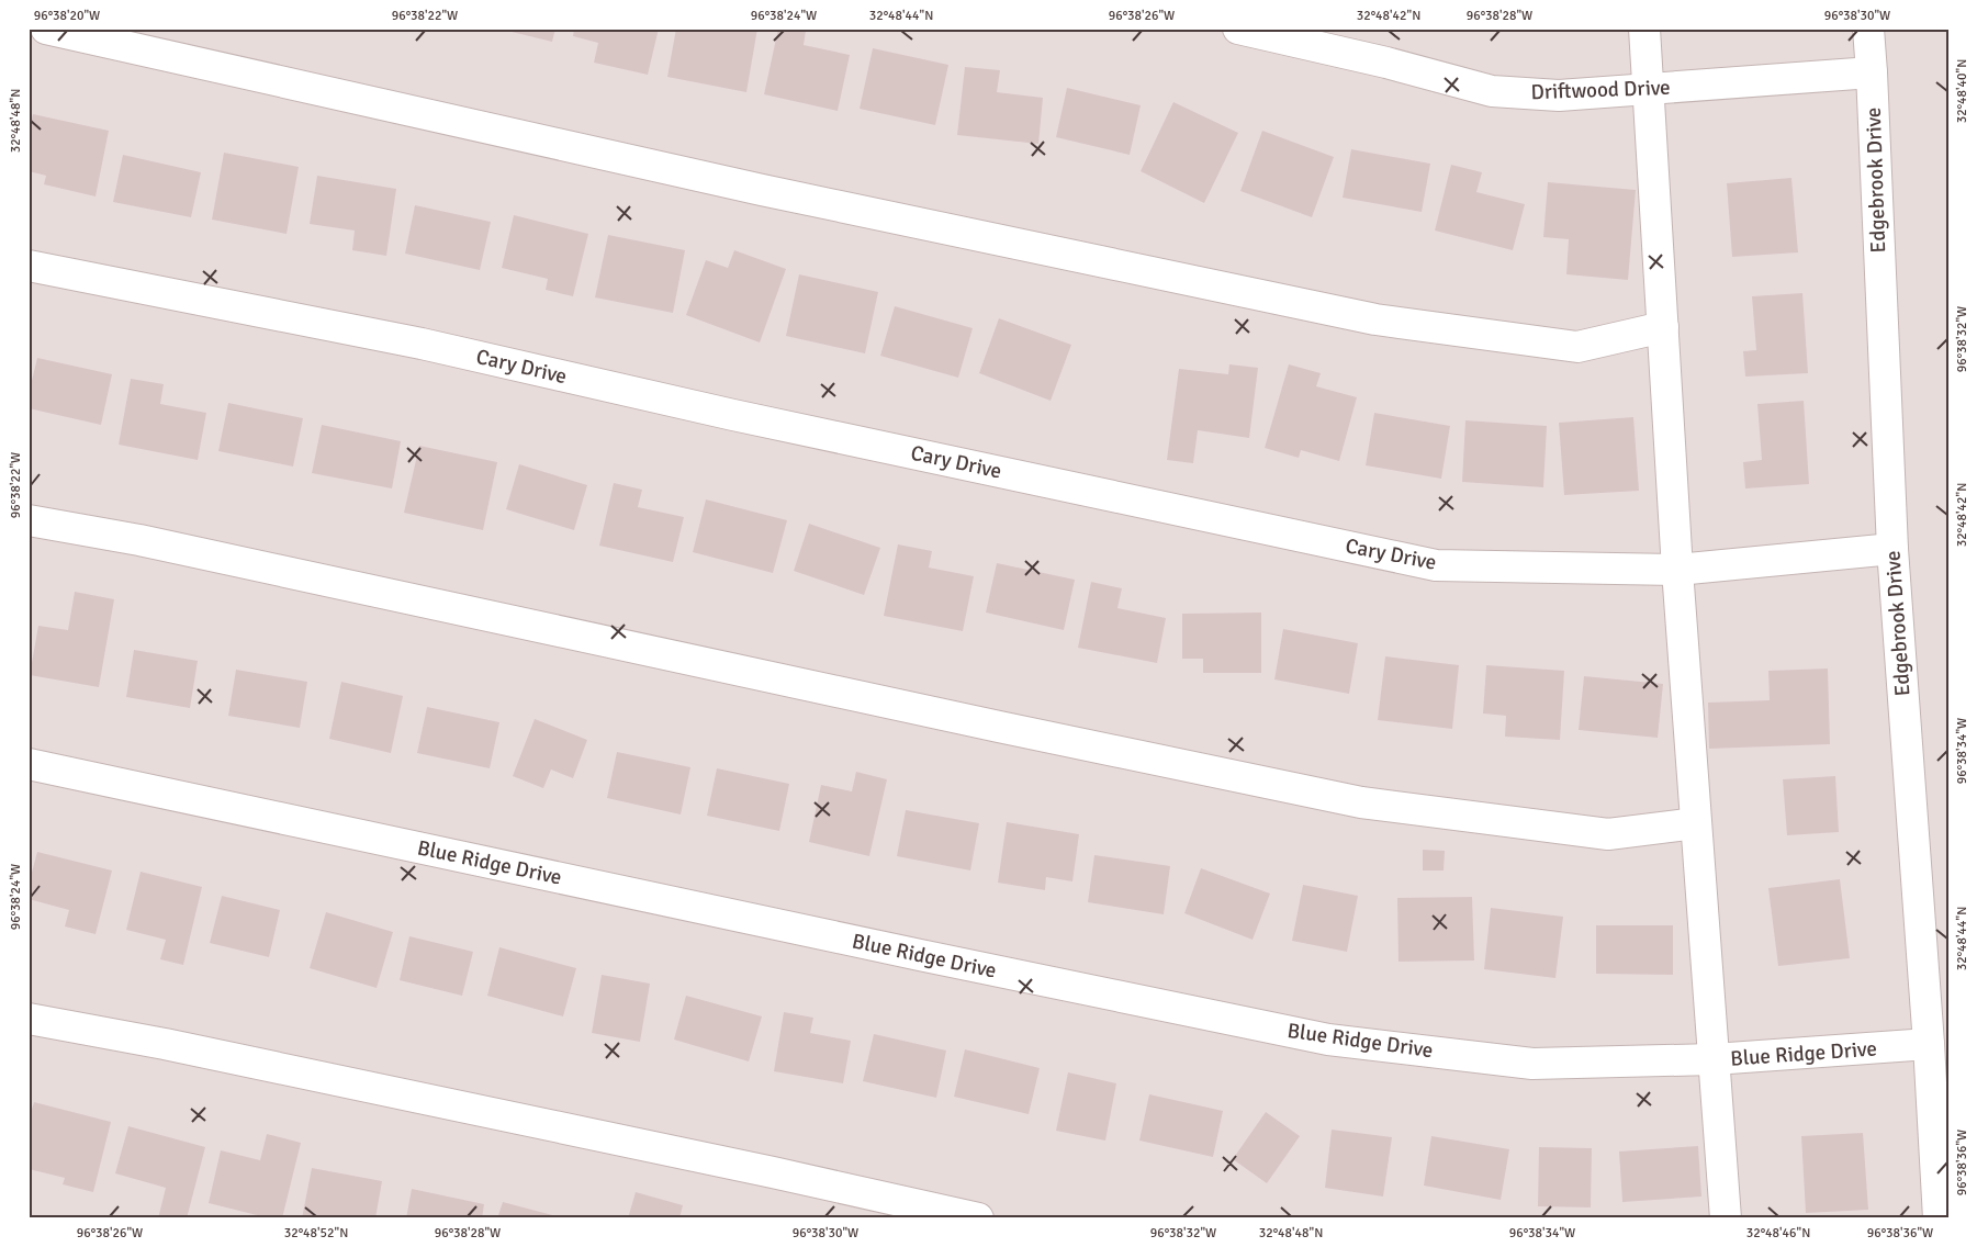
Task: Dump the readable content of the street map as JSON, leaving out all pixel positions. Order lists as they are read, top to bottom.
{
  "streets": {
    "street": [
      "Driftwood Drive",
      "Edgebrook Drive",
      "Cary Drive",
      "Blue Ridge Drive"
    ]
  },
  "crossings": [
    ["Driftwood Drive", "Edgebrook Drive"],
    ["Edgebrook Drive", "Cary Drive"],
    ["Edgebrook Drive", "Blue Ridge Drive"]
  ],
  "coordinates": [
    "96°38'20\"W",
    "96°38'22\"W",
    "96°38'24\"W",
    "32°48'44\"N",
    "96°38'26\"W",
    "32°48'42\"N",
    "96°38'28\"W",
    "96°38'30\"W",
    "32°48'40\"N",
    "32°48'48\"N",
    "96°38'32\"W",
    "96°38'34\"W",
    "96°38'36\"W",
    "32°48'52\"N",
    "32°48'46\"N"
  ]
}
